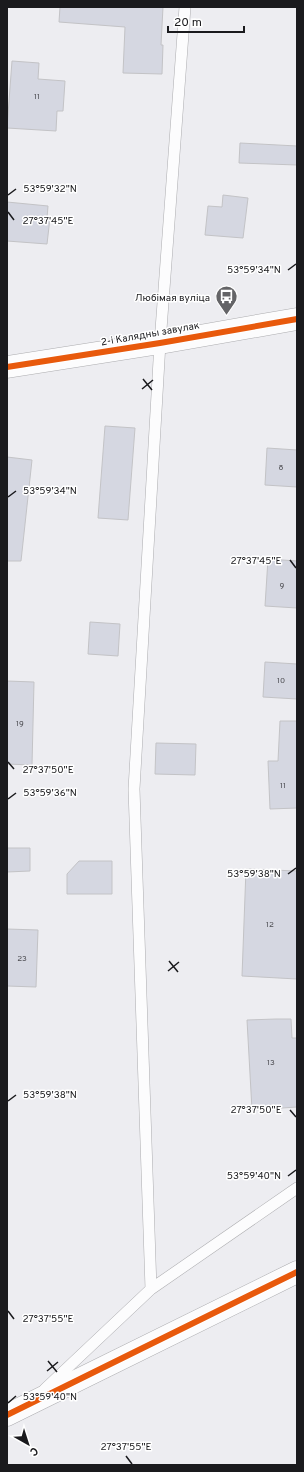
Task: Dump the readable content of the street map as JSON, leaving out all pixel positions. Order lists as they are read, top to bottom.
{
  "streets": {
    "street": ["2-і Калядны завулак"]
  },
  "places": {
    "bus stop": ["Любімая вуліца"]
  },
  "house_numbers": [
    "11",
    "8",
    "9",
    "10",
    "19",
    "11",
    "12",
    "23",
    "13"
  ],
  "scale_bar": "20 m",
  "north": "bottom right",
  "coordinates": [
    "53°59'32\"N",
    "27°37'45\"E",
    "53°59'34\"N",
    "27°37'50\"E",
    "53°59'36\"N",
    "53°59'38\"N",
    "53°59'40\"N",
    "27°37'55\"E"
  ]
}
